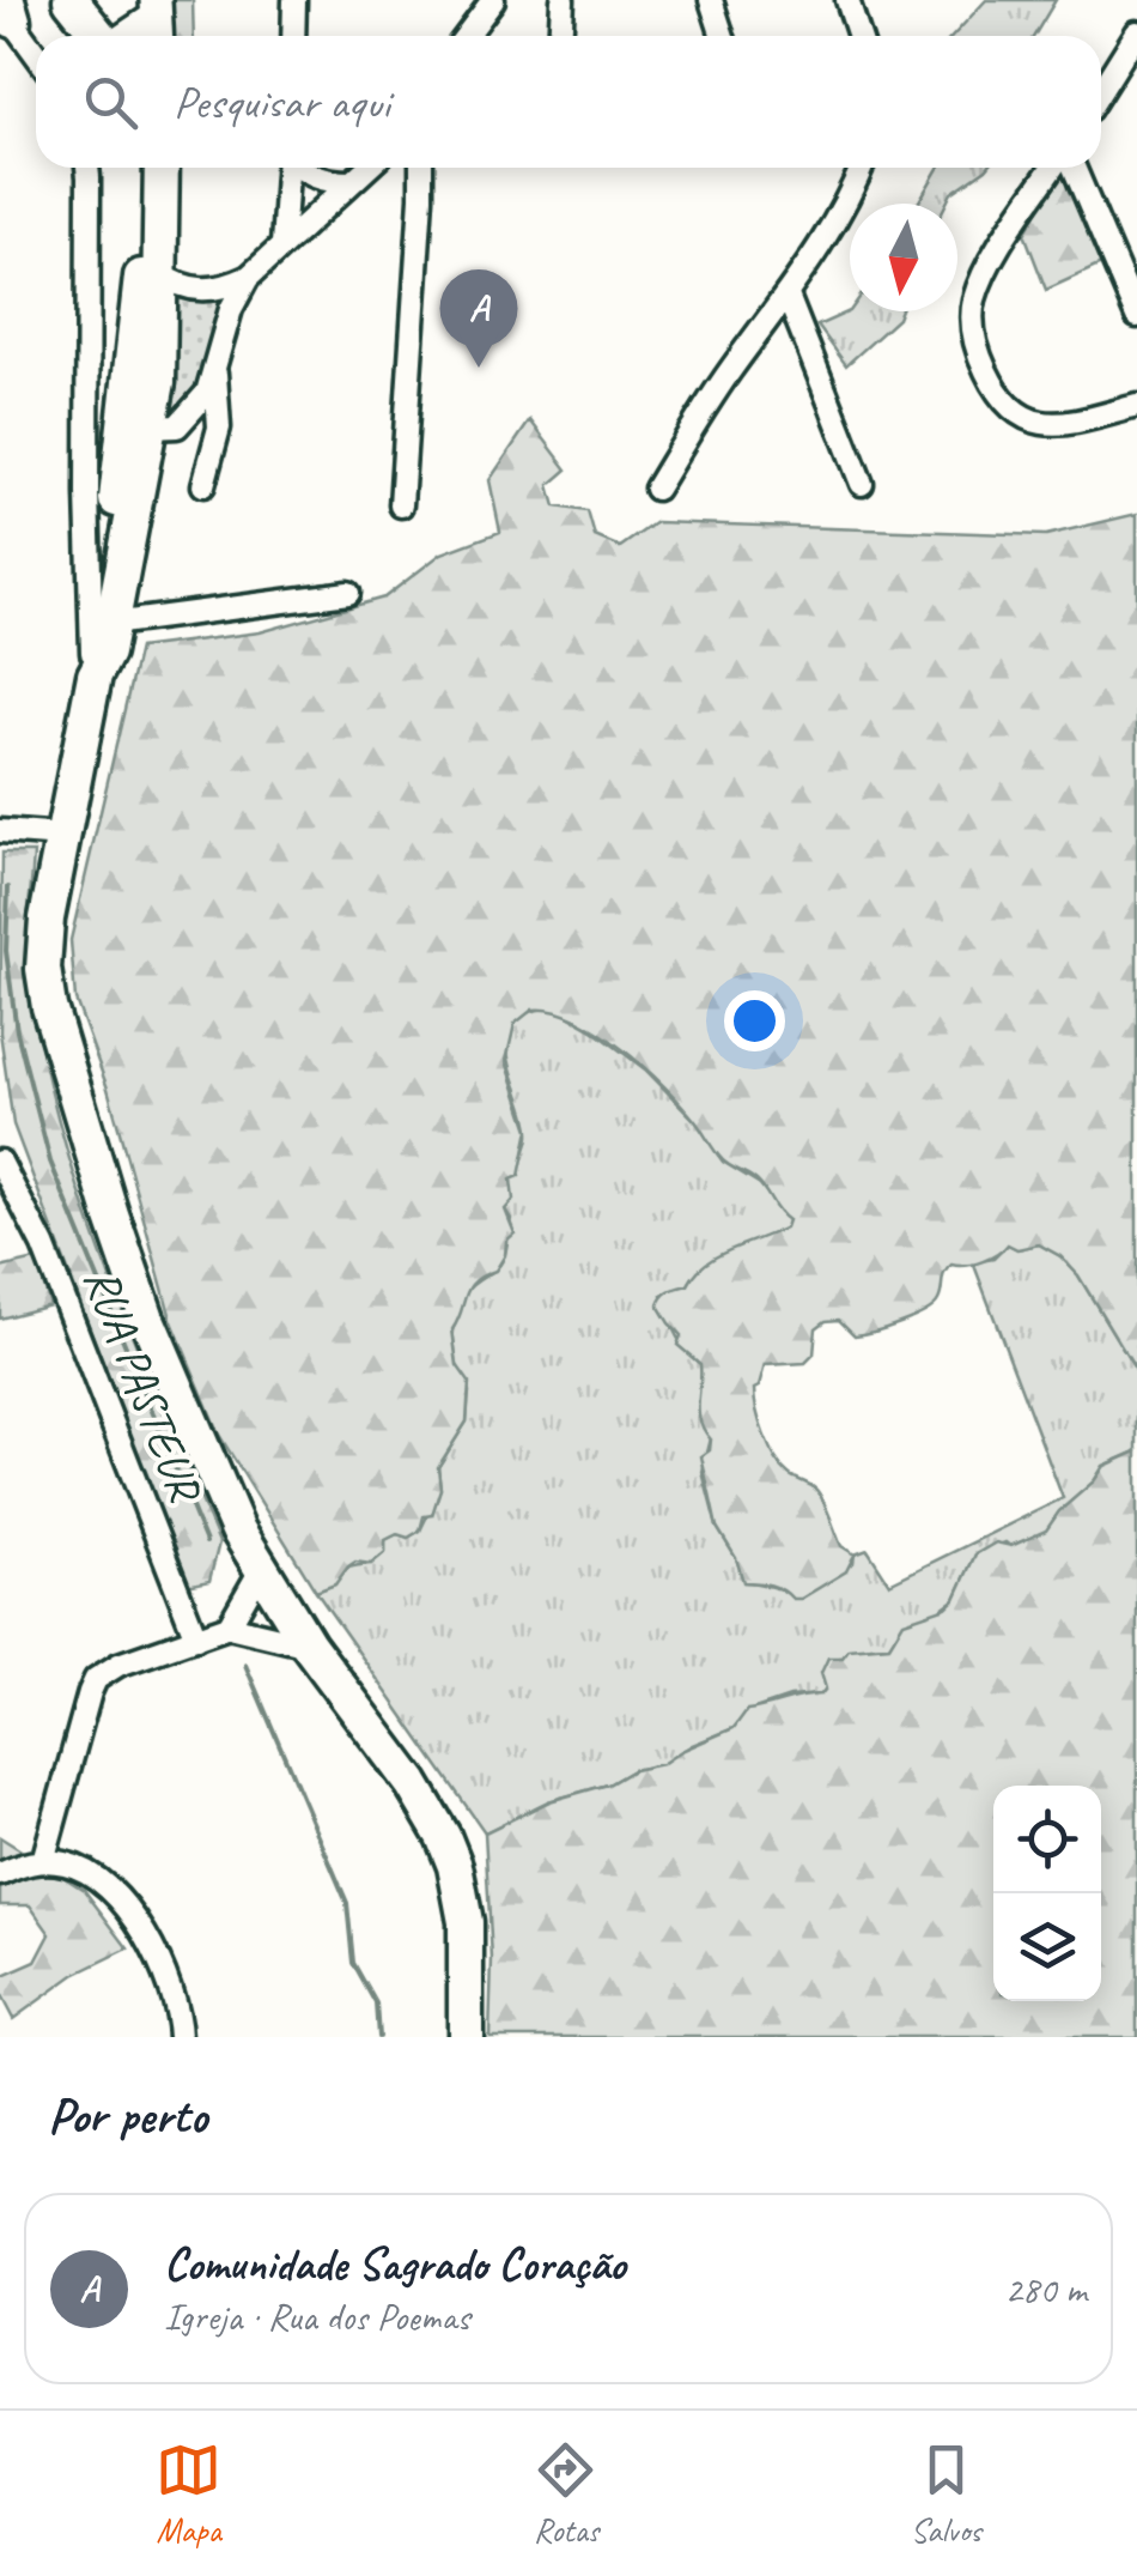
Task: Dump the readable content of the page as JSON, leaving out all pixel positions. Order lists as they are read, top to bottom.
{
  "streets": {
    "street": ["RUA PASTEUR"]
  },
  "north": "bottom",
  "page": {
    "search": "Pesquisar aqui",
    "pins": "A",
    "heading": "Por perto",
    "list": [
      {
        "mark": "A",
        "name": "Comunidade Sagrado Coração",
        "note": "Igreja · Rua dos Poemas",
        "value": "280 m"
      }
    ],
    "nav": ["Mapa", "Rotas", "Salvos"]
  }
}
